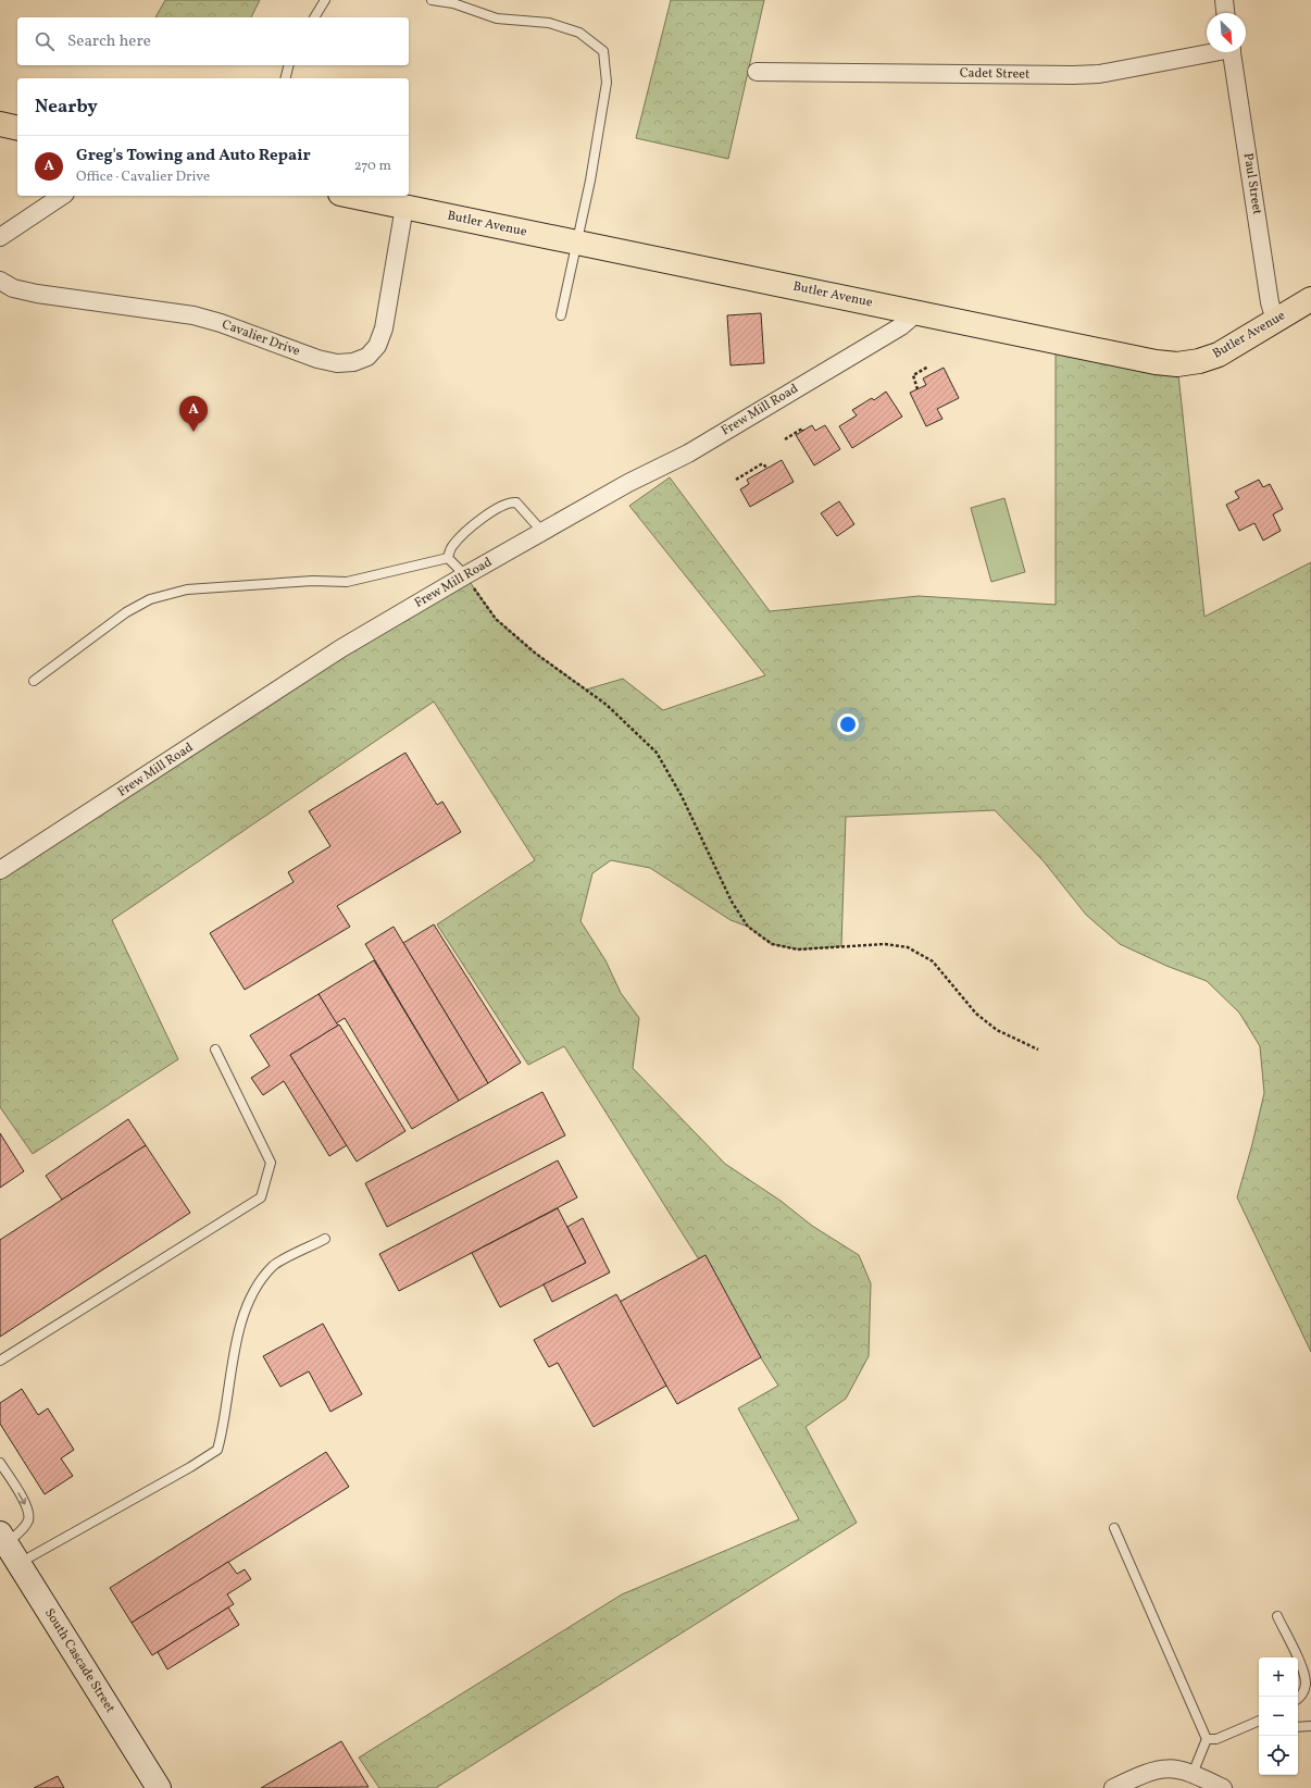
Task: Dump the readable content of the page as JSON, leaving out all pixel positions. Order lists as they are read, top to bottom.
{
  "streets": {
    "main road": ["Butler Avenue"],
    "street": [
      "Cadet Street",
      "Paul Street",
      "Cavalier Drive",
      "Frew Mill Road",
      "South Cascade Street"
    ]
  },
  "crossings": [
    ["Paul Street", "Butler Avenue"],
    ["Butler Avenue", "Cavalier Drive"],
    ["Butler Avenue", "Frew Mill Road"]
  ],
  "north": "bottom right",
  "page": {
    "search": "Search here",
    "heading": "Nearby",
    "list": [
      {
        "mark": "A",
        "name": "Greg's Towing and Auto Repair",
        "note": "Office · Cavalier Drive",
        "value": "270 m"
      }
    ],
    "pins": "A",
    "map_buttons": ["+", "−"]
  }
}
